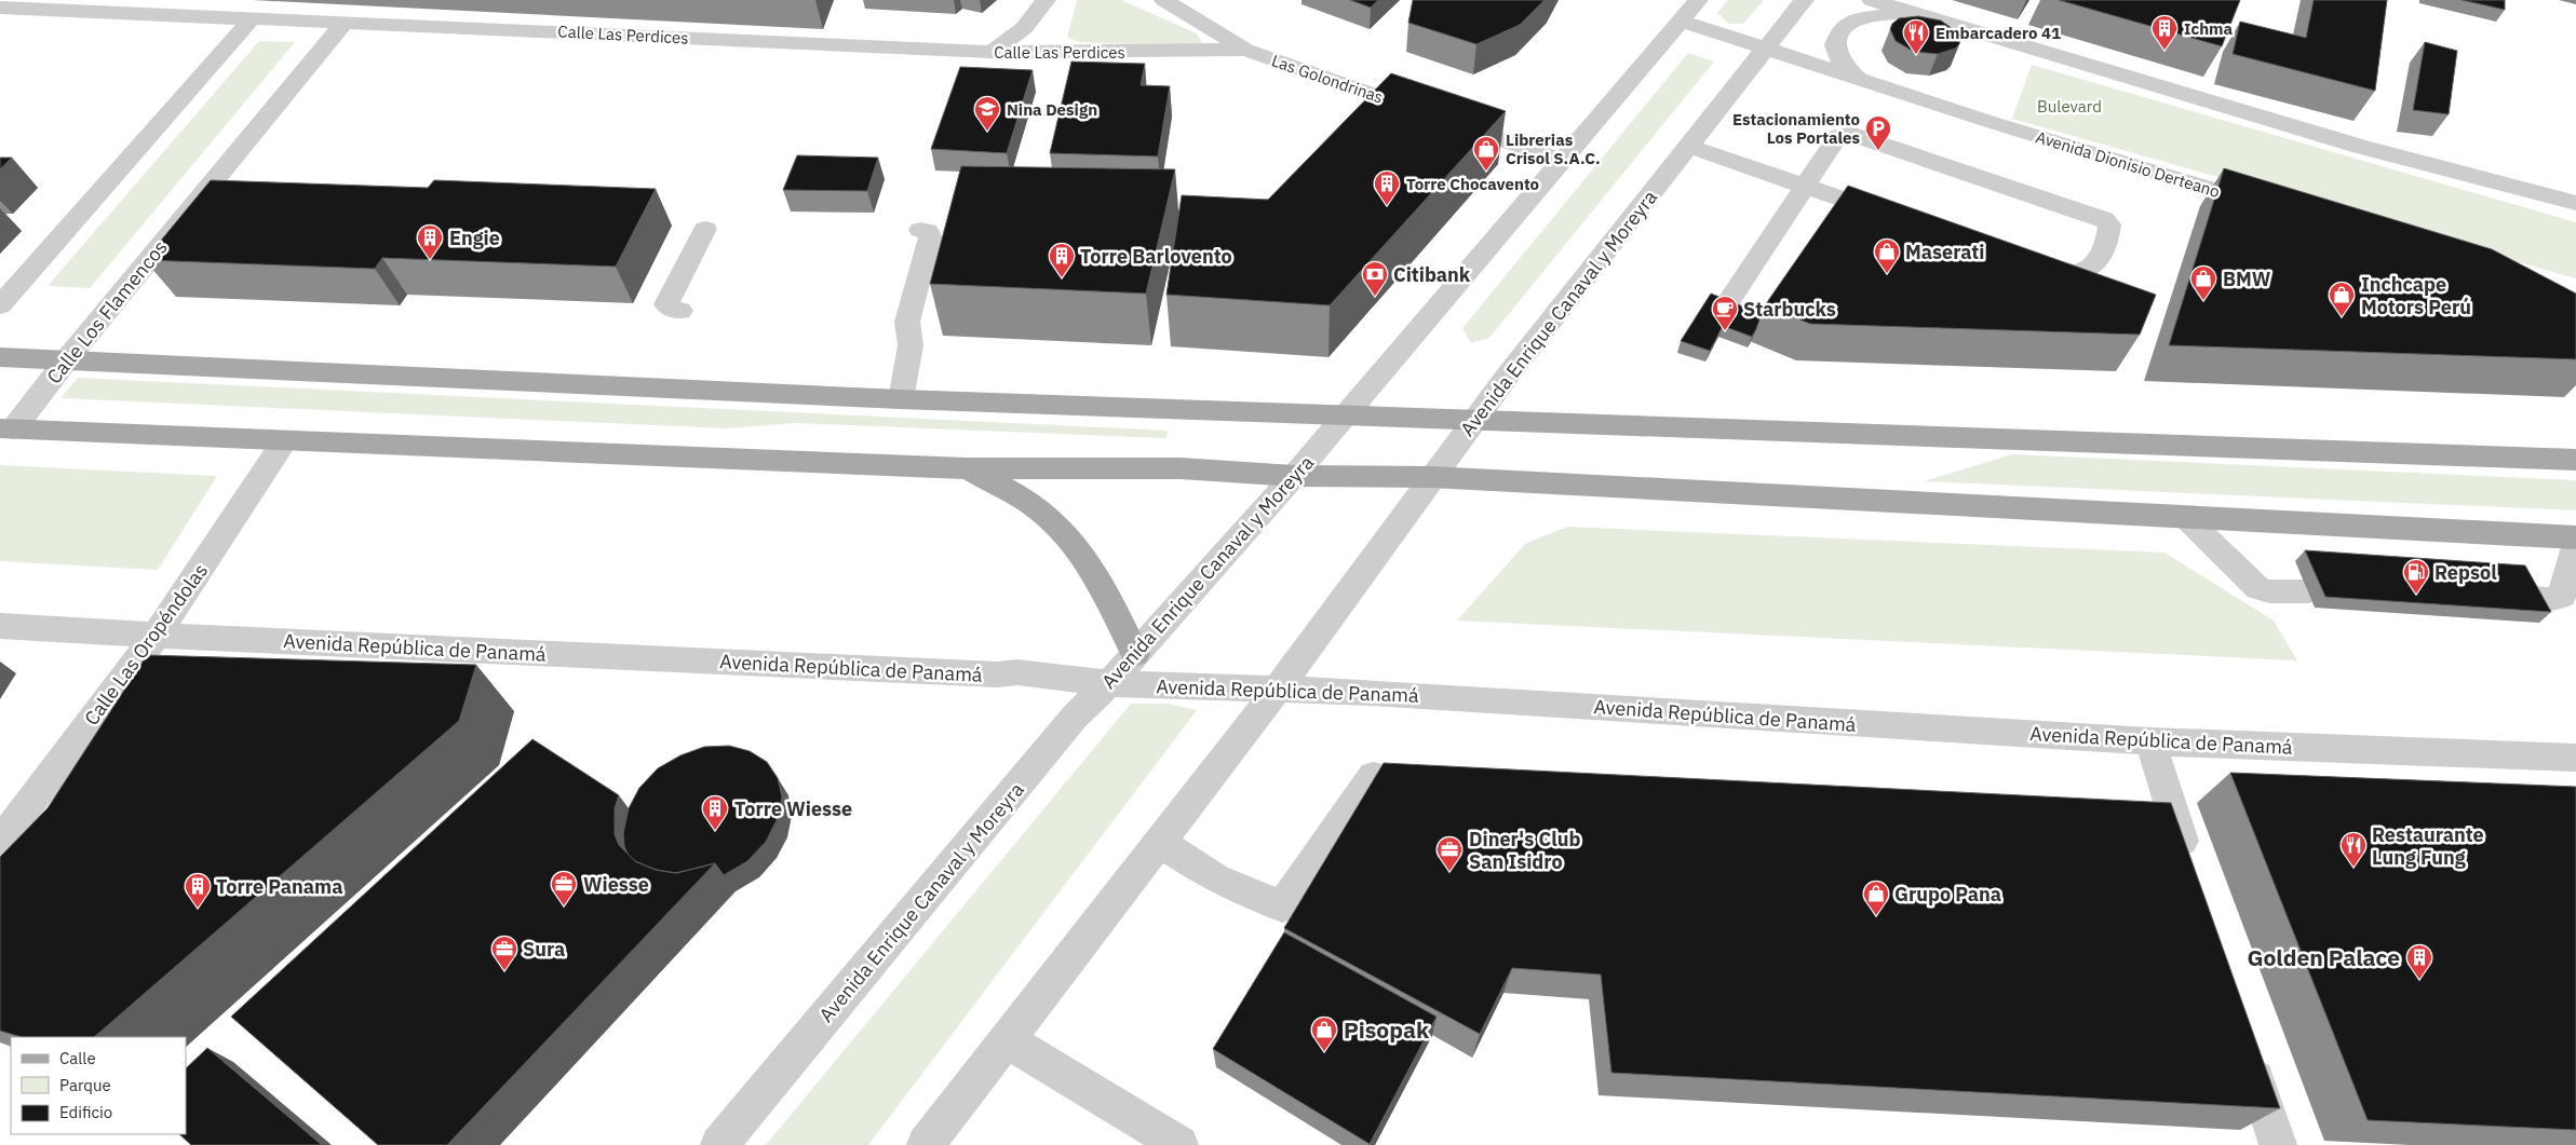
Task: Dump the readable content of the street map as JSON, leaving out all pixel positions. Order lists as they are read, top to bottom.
{
  "streets": {
    "street": [
      "Calle Las Perdices",
      "Las Golondrinas",
      "Avenida Dionisio Derteano",
      "Calle Los Flamencos",
      "Avenida Enrique Canaval y Moreyra",
      "Calle Las Oropéndolas",
      "Avenida República de Panamá"
    ]
  },
  "crossings": [
    ["Calle Las Perdices", "Las Golondrinas"],
    ["Calle Las Perdices", "Calle Los Flamencos"],
    ["Las Golondrinas", "Avenida Enrique Canaval y Moreyra"],
    ["Avenida Dionisio Derteano", "Avenida Enrique Canaval y Moreyra"],
    ["Avenida Enrique Canaval y Moreyra", "Avenida República de Panamá"],
    ["Calle Las Oropéndolas", "Avenida República de Panamá"]
  ],
  "parks": ["Bulevard"],
  "places": {
    "building": [
      "Ichma",
      "Torre Chocavento",
      "Engie",
      "Torre Barlovento",
      "Torre Wiesse",
      "Torre Panama",
      "Golden Palace"
    ],
    "restaurant": ["Embarcadero 41", "Restaurante Lung Fung"],
    "school or university": ["Nina Design"],
    "parking": ["Estacionamiento Los Portales"],
    "shop": [
      "Librerias Crisol S.A.C.",
      "Maserati",
      "BMW",
      "Inchcape Motors Perú",
      "Grupo Pana",
      "Pisopak"
    ],
    "bank": ["Citibank"],
    "cafe": ["Starbucks"],
    "fuel station": ["Repsol"],
    "office": ["Diner's Club San Isidro", "Wiesse", "Sura"]
  },
  "legend": ["Calle", "Parque", "Edificio"]
}
